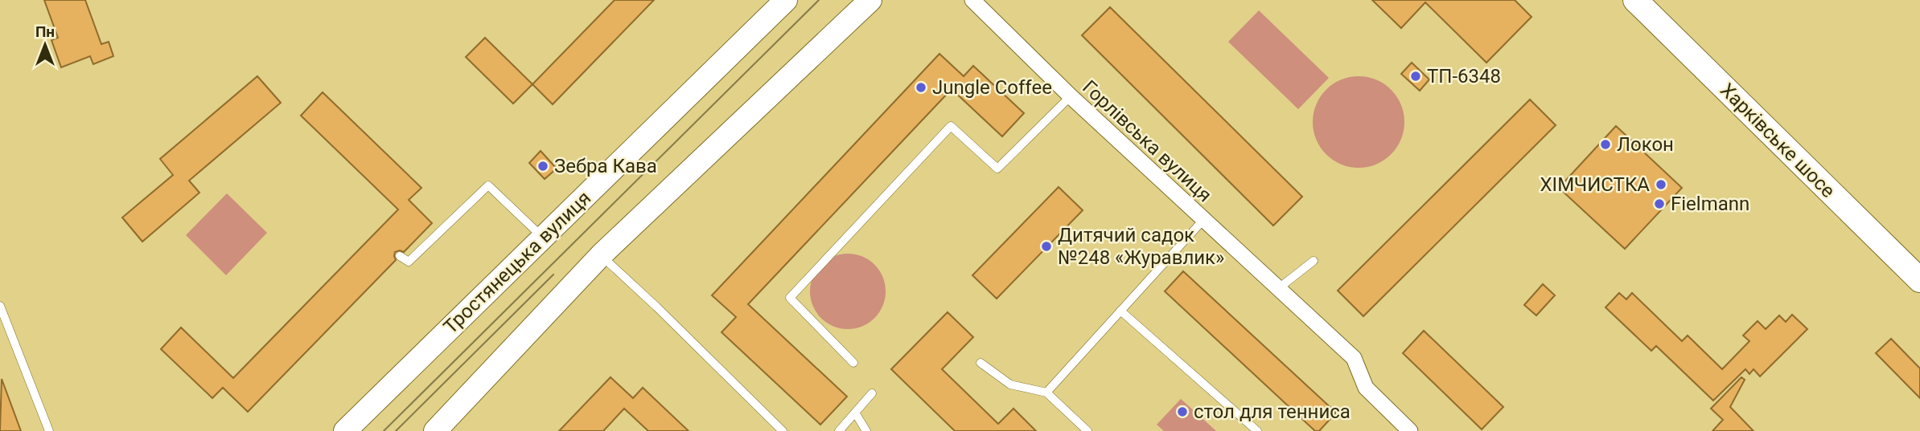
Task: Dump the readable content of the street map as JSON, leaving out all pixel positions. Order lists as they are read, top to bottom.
{
  "streets": {
    "main road": ["Харківське шосе", "Тростянецька вулиця"],
    "street": ["Горлівська вулиця"]
  },
  "places": [
    "ТП-6348",
    "Jungle Coffee",
    "Локон",
    "Зебра Кава",
    "ХІМЧИСТКА",
    "Fielmann",
    "Дитячий садок №248 «Журавлик»",
    "стол для тенниса"
  ],
  "north": "top"
}
